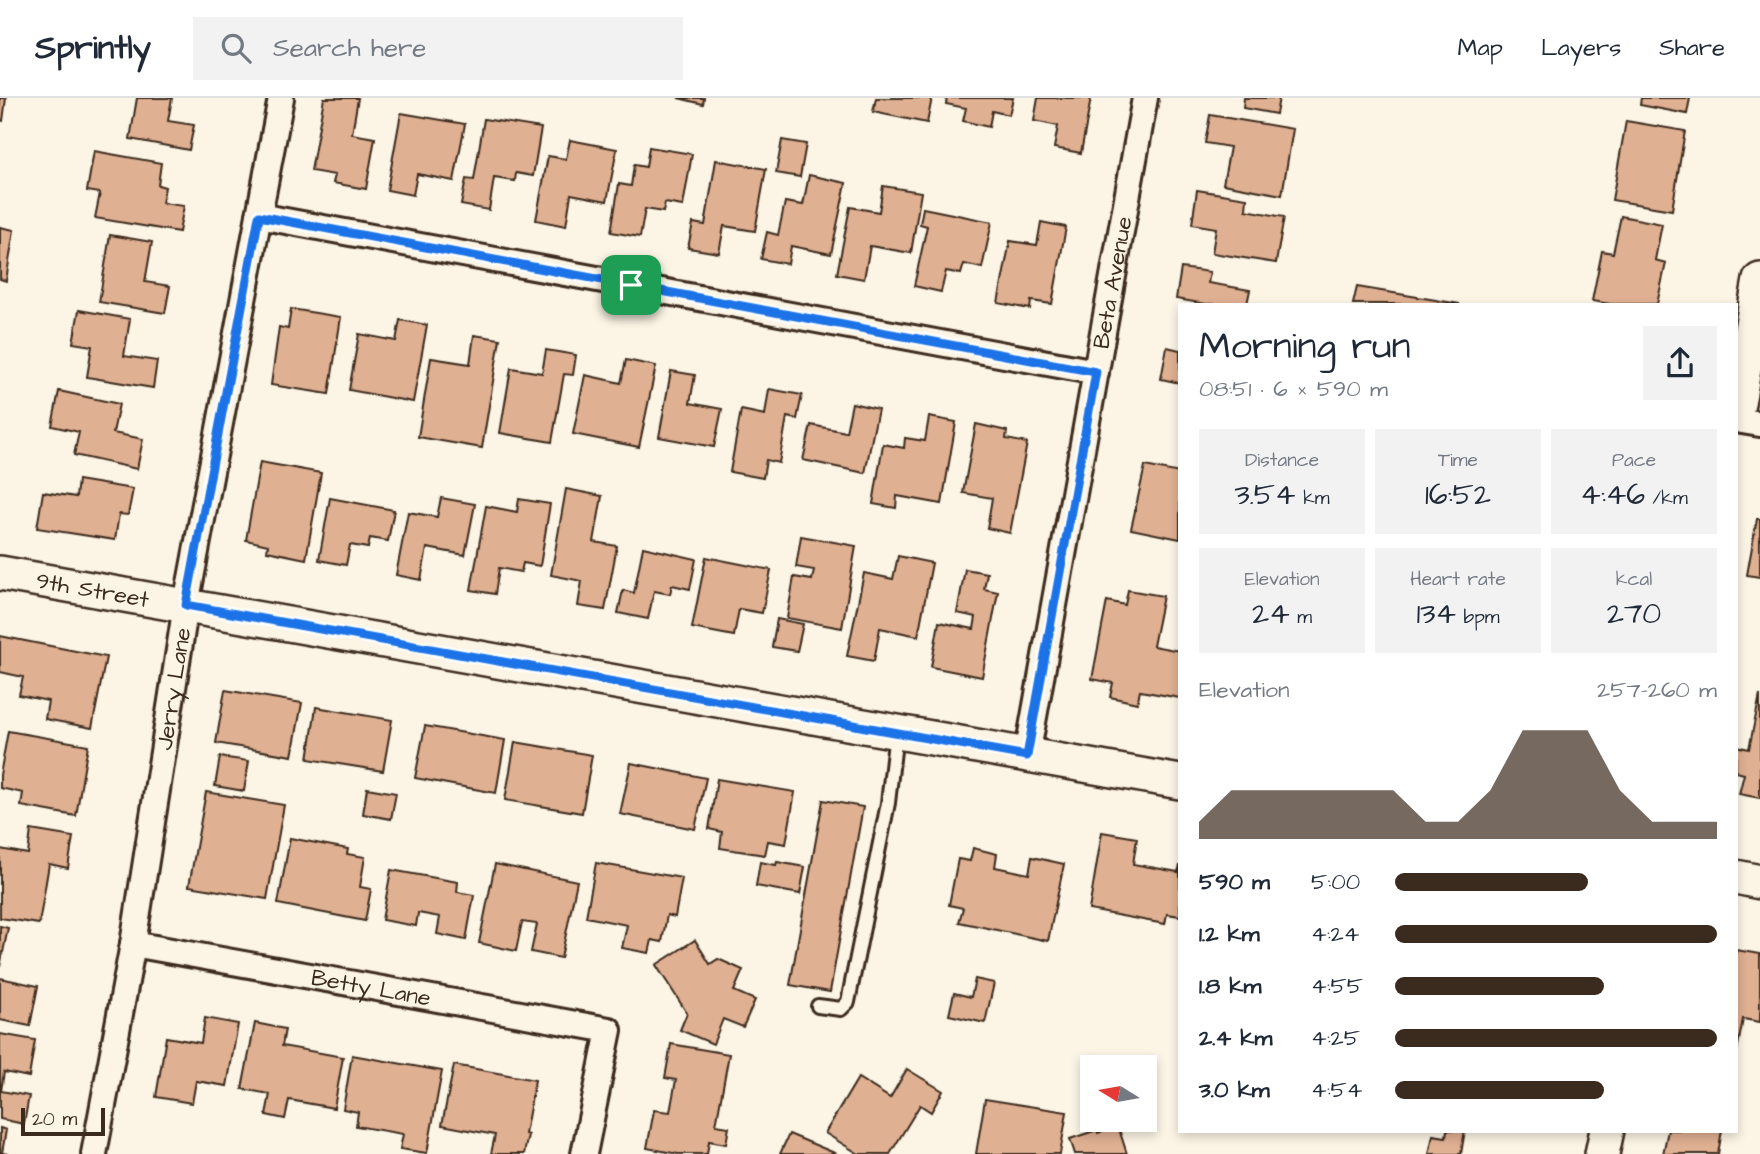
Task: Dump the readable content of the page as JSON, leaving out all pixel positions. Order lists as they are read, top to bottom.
{
  "streets": {
    "street": [
      "Beta Avenue",
      "9th Street",
      "Jerry Lane",
      "Betty Lane"
    ]
  },
  "crossings": [
    ["Beta Avenue", "9th Street"],
    ["9th Street", "Jerry Lane"],
    ["Jerry Lane", "Betty Lane"]
  ],
  "scale_bar": "20 m",
  "north": "left",
  "page": {
    "header": "Sprintly",
    "search": "Search here",
    "nav": ["Map", "Layers", "Share"],
    "heading": ["Morning run", "08:51 · 6 × 590 m"],
    "stats": [
      ["Distance", "3.54 km"],
      ["Time", "16:52"],
      ["Pace", "4:46 /km"],
      ["Elevation", "24 m"],
      ["Heart rate", "134 bpm"],
      ["kcal", "270"]
    ],
    "chart": ["Elevation", "257–260 m"],
    "list": [
      {
        "name": "590 m",
        "note": "5:00"
      },
      {
        "name": "1.2 km",
        "note": "4:24"
      },
      {
        "name": "1.8 km",
        "note": "4:55"
      },
      {
        "name": "2.4 km",
        "note": "4:25"
      },
      {
        "name": "3.0 km",
        "note": "4:54"
      }
    ],
    "scale": "20 m"
  }
}
